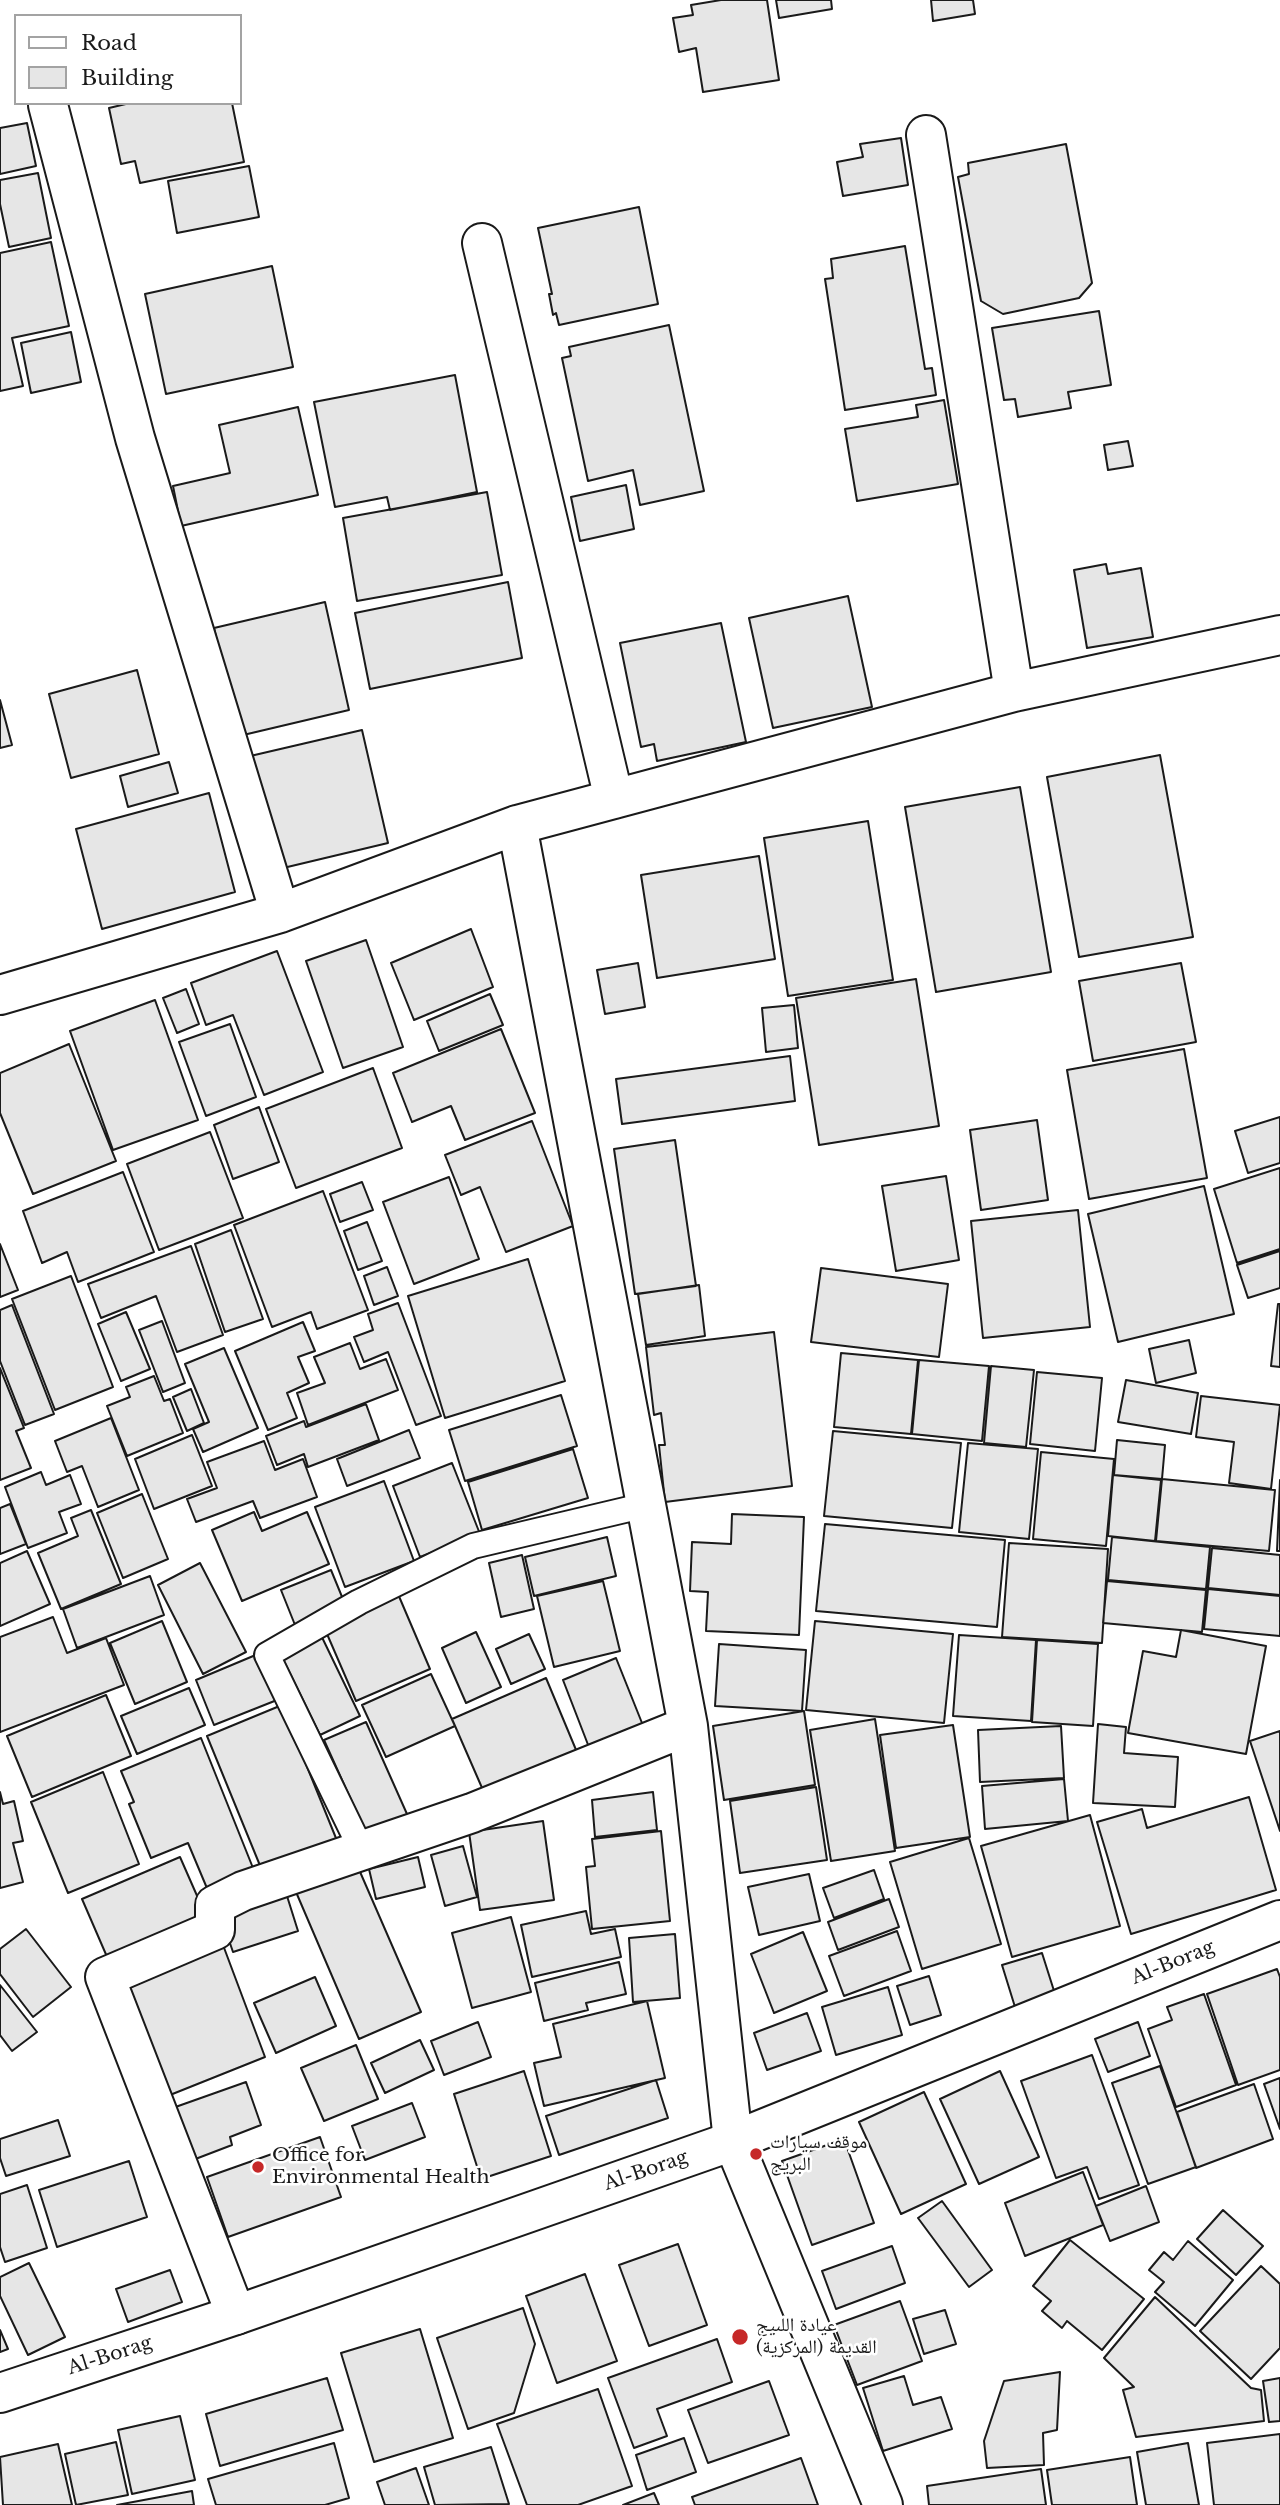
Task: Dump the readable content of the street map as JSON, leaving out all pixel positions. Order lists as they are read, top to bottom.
{
  "streets": {
    "street": ["Al-Borag"]
  },
  "places": ["موقف سيارات البريج", "Office for Environmental Health", "عيادة اللىيج القديمة (المركزية)"],
  "legend": ["Road", "Building"]
}
